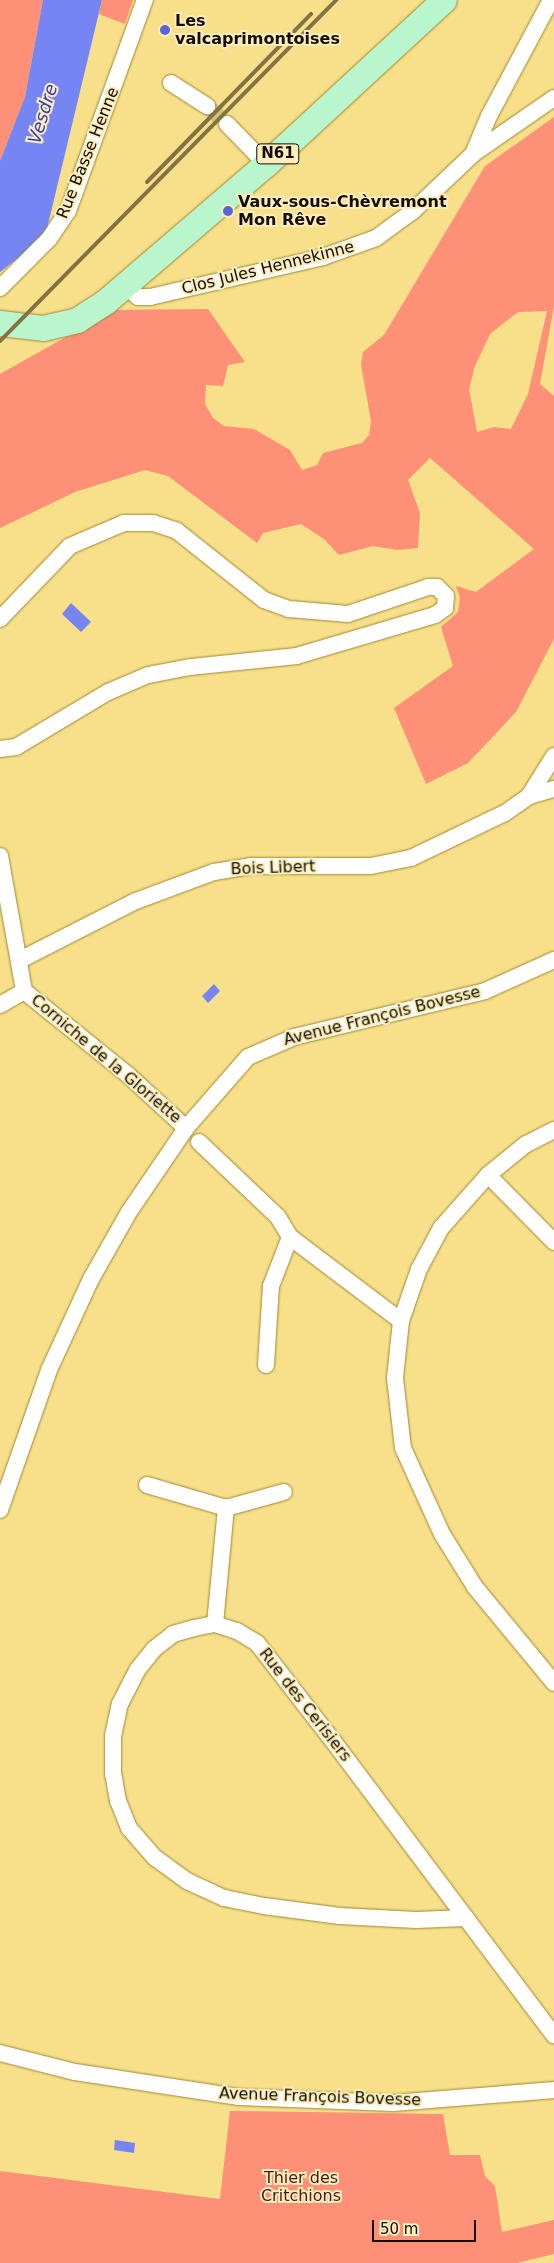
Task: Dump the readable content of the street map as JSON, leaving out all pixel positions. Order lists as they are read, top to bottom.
{
  "streets": {
    "main road": ["N61"],
    "street": [
      "Rue Basse Henne",
      "Clos Jules Hennekinne",
      "Bois Libert",
      "Avenue François Bovesse",
      "Corniche de la Gloriette",
      "Rue des Cerisiers"
    ]
  },
  "crossings": [
    ["N61", "Clos Jules Hennekinne"],
    ["Bois Libert", "Corniche de la Gloriette"],
    ["Avenue François Bovesse", "Corniche de la Gloriette"]
  ],
  "water": ["Vesdre"],
  "parks": ["Thier des Critchions"],
  "places": ["Les valcaprimontoises", "Vaux-sous-Chèvremont Mon Rêve"],
  "scale_bar": "50 m"
}
